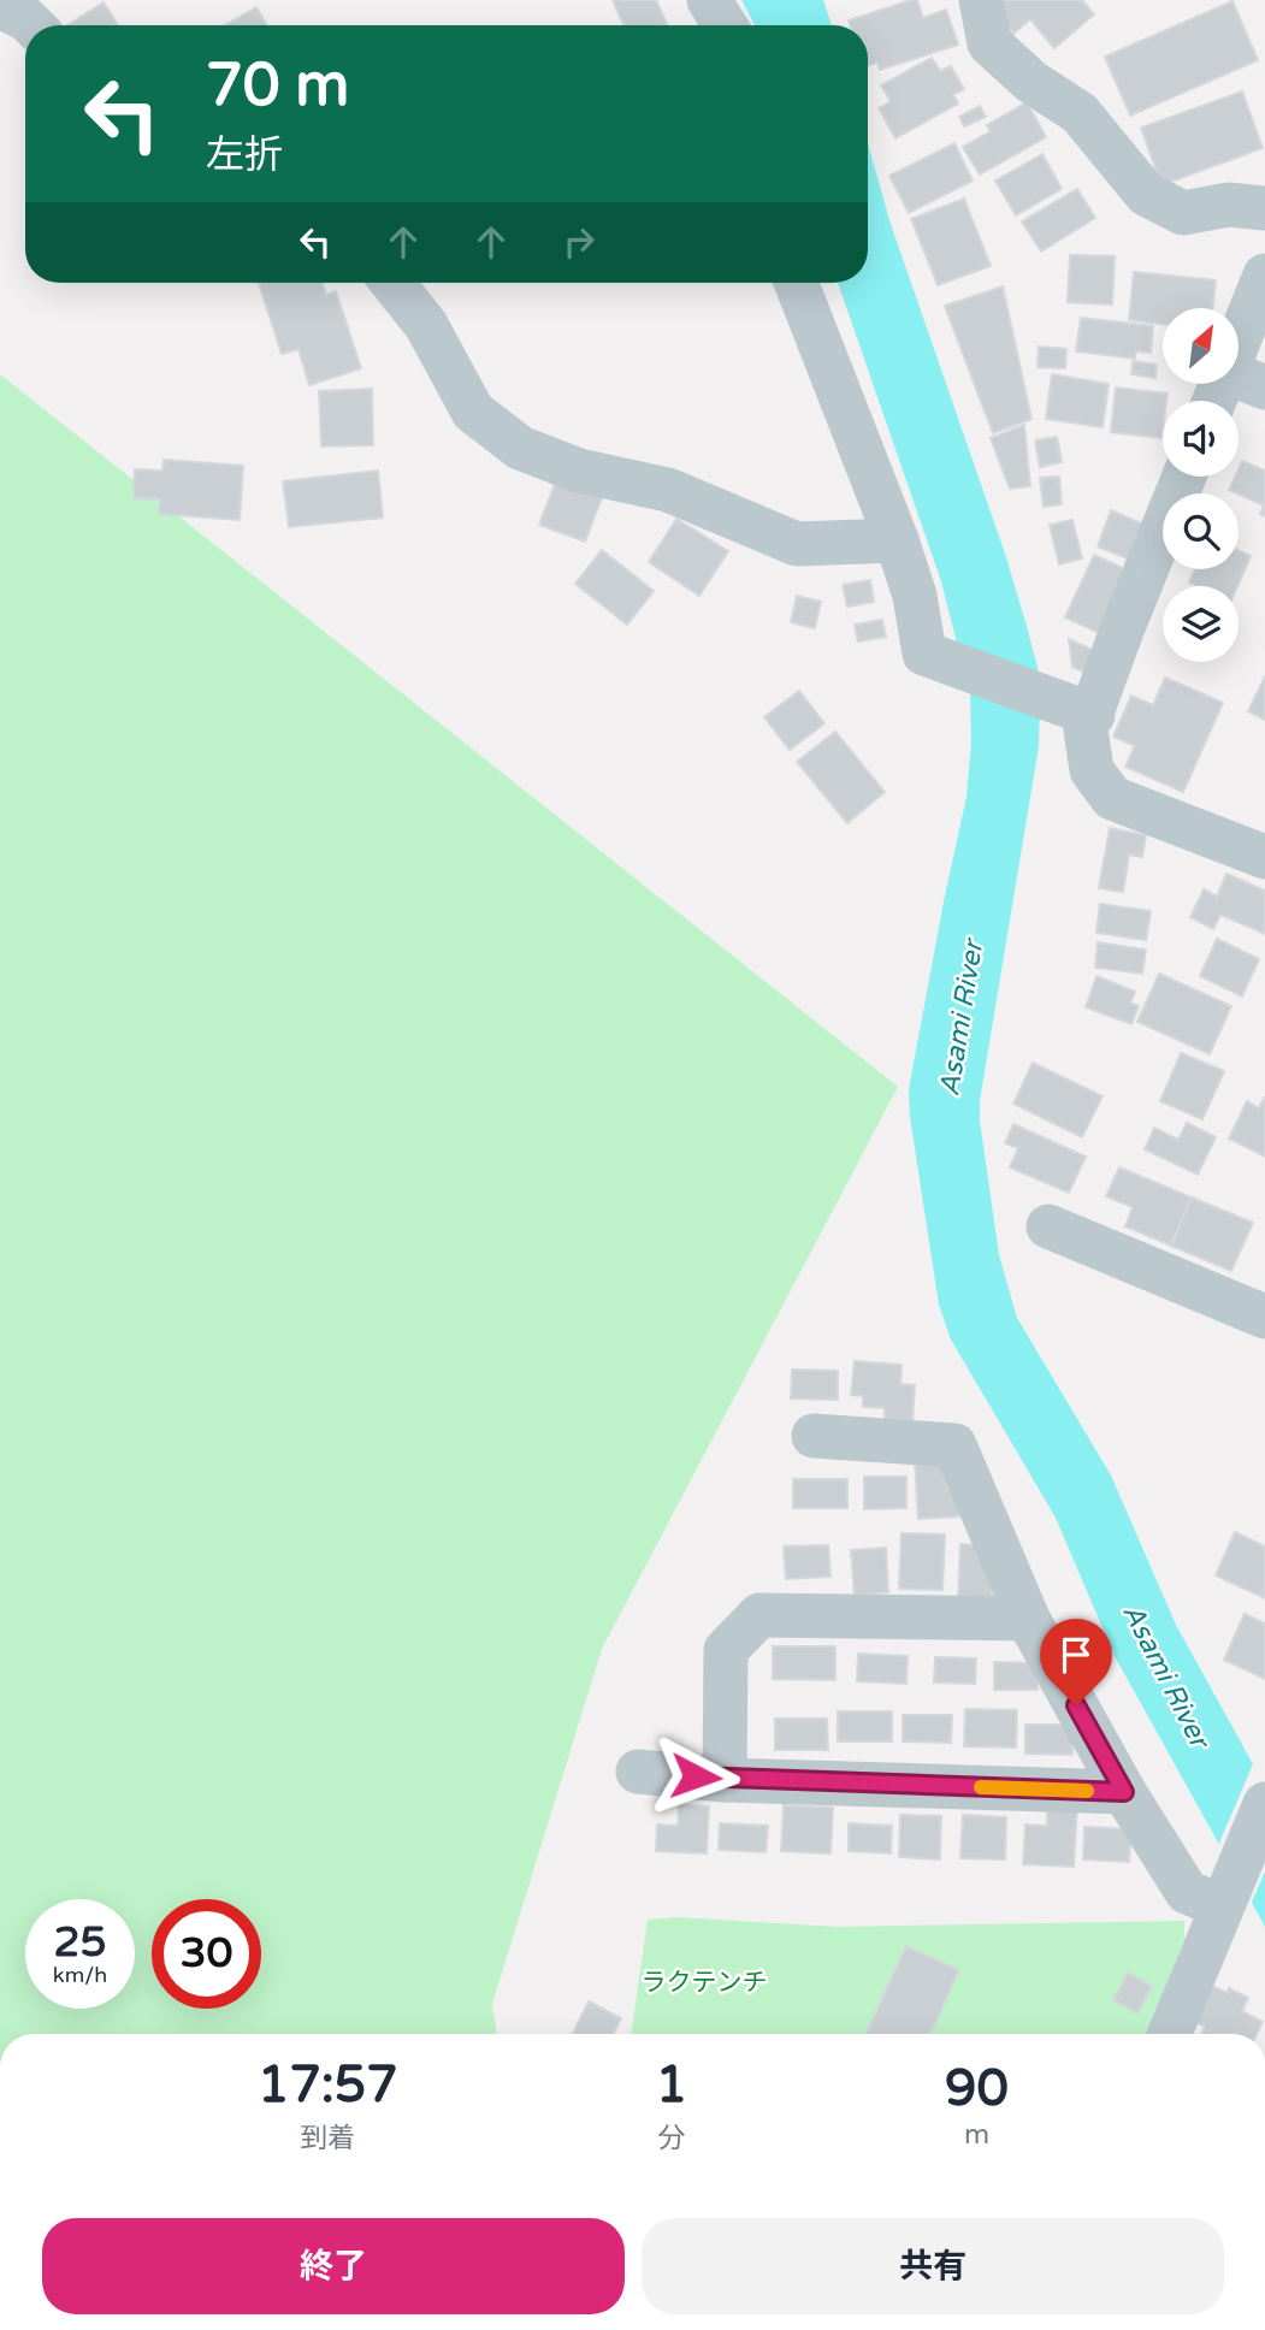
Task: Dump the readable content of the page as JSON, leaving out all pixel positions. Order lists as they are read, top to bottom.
{
  "water": ["Asami River"],
  "parks": ["ラクテンチ"],
  "north": "top right",
  "page": {
    "turn": ["70 m", "左折"],
    "speed": "25 km/h",
    "limit": "30",
    "eta": [
      "17:57",
      "到着",
      "1",
      "分",
      "90",
      "m"
    ],
    "buttons": ["終了", "共有"]
  }
}
